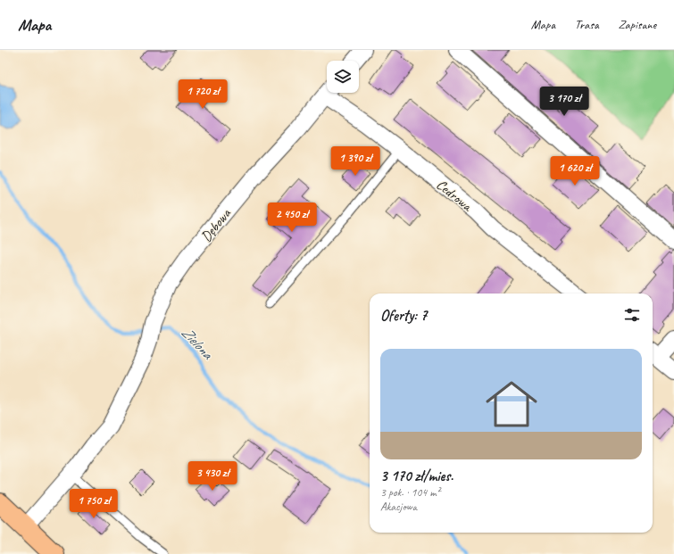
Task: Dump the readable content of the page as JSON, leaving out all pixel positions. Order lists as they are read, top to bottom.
{
  "streets": {
    "street": ["Cedrowa", "Dębowa"]
  },
  "water": ["Zielona"],
  "page": {
    "header": "Mapa",
    "nav": ["Mapa", "Trasa", "Zapisane"],
    "price": [
      "1 720 zł",
      "3 170 zł",
      "1 390 zł",
      "1 620 zł",
      "2 450 zł",
      "3 430 zł",
      "1 750 zł"
    ],
    "heading": "Oferty: 7",
    "list": [
      {
        "name": "3 170 zł/mies.",
        "note": "3 pok. · 104 m² · Akacjowa"
      }
    ]
  }
}
